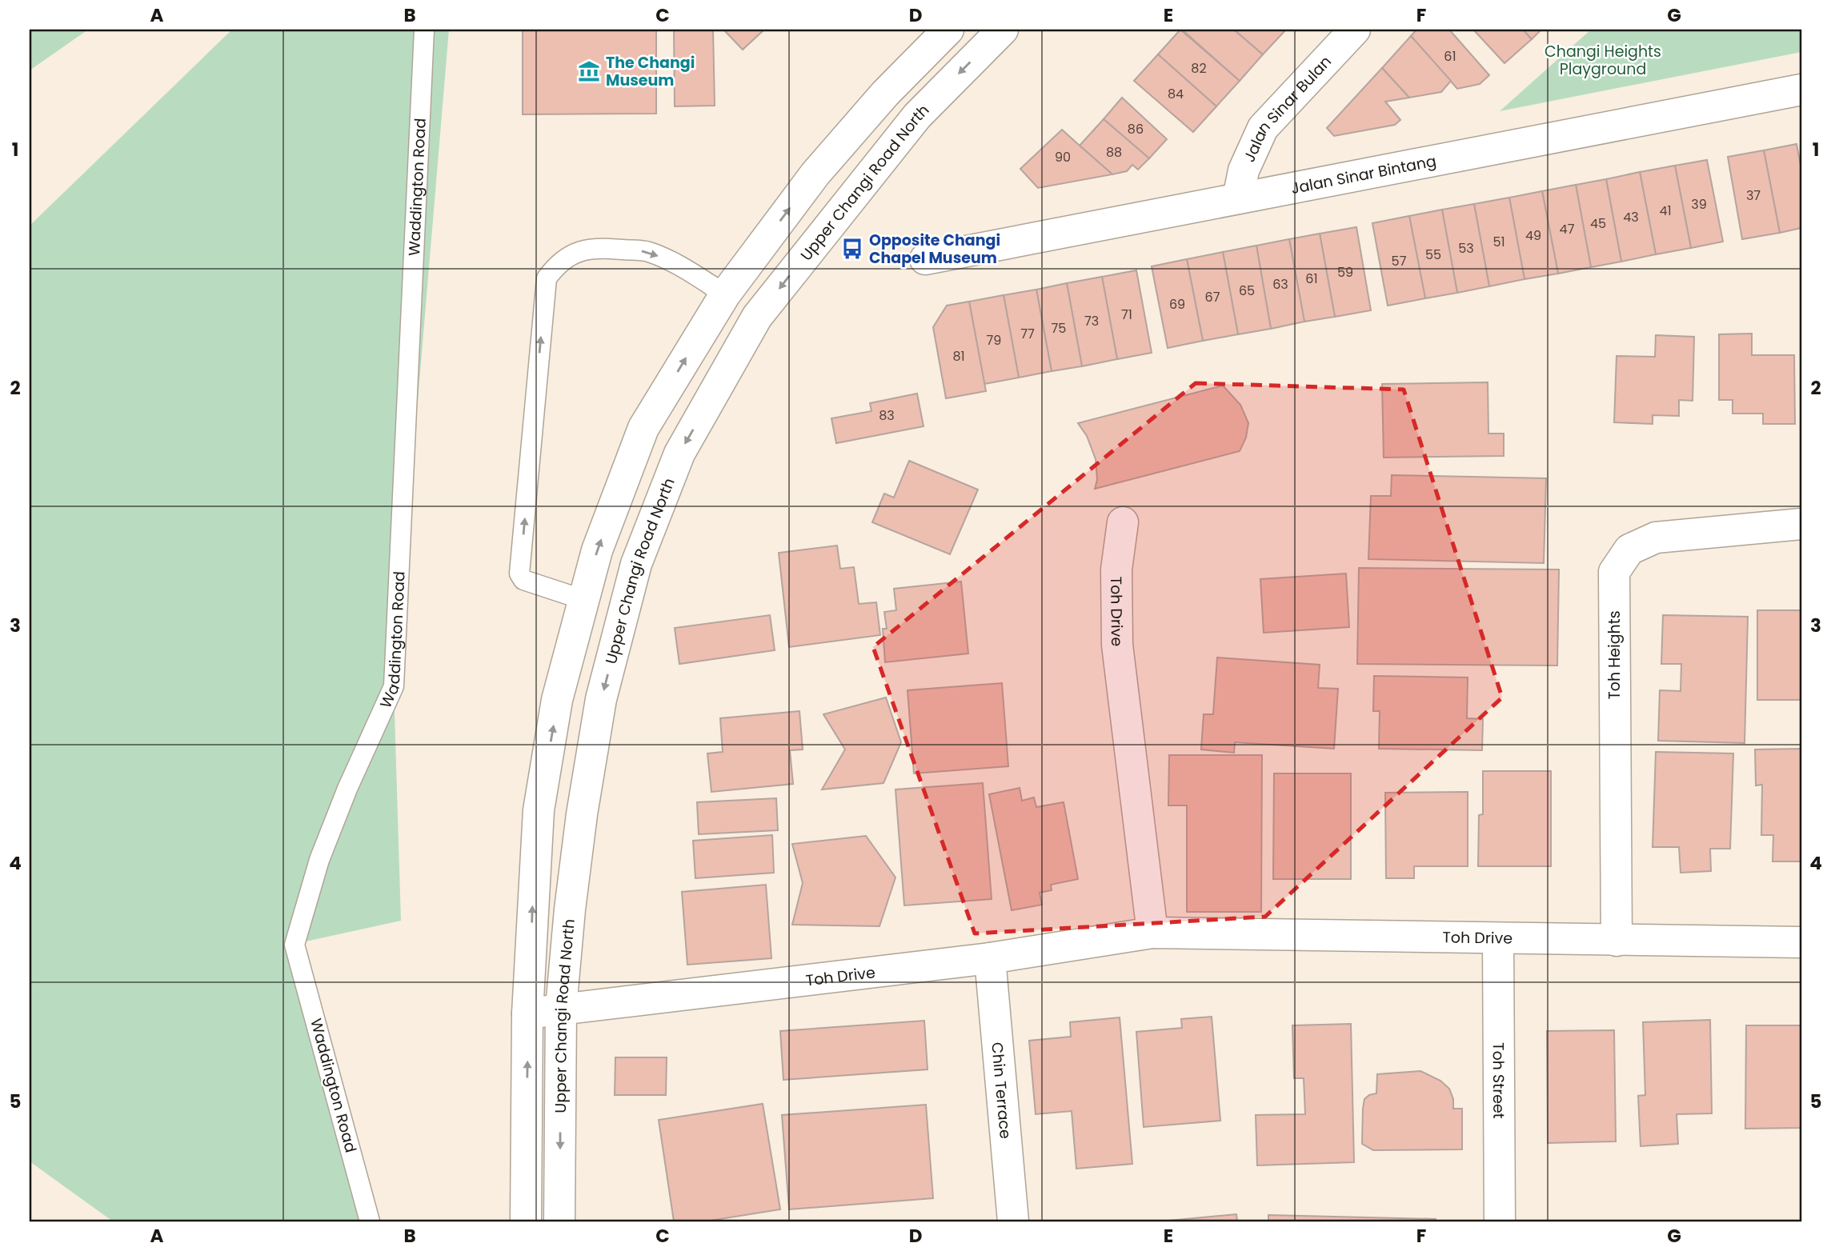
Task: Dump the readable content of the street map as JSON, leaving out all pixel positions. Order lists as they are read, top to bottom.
{
  "streets": {
    "street": [
      "Jalan Sinar Bulan",
      "Jalan Sinar Bintang",
      "Upper Changi Road North",
      "Toh Drive",
      "Toh Heights",
      "Toh Street",
      "Chin Terrace"
    ],
    "lane": ["Waddington Road"]
  },
  "crossings": [
    ["Jalan Sinar Bulan", "Jalan Sinar Bintang"],
    ["Upper Changi Road North", "Toh Drive"],
    ["Toh Drive", "Toh Heights"],
    ["Toh Drive", "Toh Street"],
    ["Toh Drive", "Chin Terrace"]
  ],
  "parks": ["Changi Heights Playground"],
  "places": {
    "museum": ["The Changi Museum"],
    "bus stop": ["Opposite Changi Chapel Museum"]
  },
  "house_numbers": [
    "61",
    "82",
    "84",
    "86",
    "88",
    "90",
    "37",
    "39",
    "41",
    "43",
    "45",
    "47",
    "49",
    "51",
    "53",
    "55",
    "57",
    "59",
    "61",
    "63",
    "65",
    "67",
    "69",
    "71",
    "73",
    "75",
    "77",
    "79",
    "81",
    "83"
  ],
  "grid": {
    "columns": [
      "A",
      "B",
      "C",
      "D",
      "E",
      "F",
      "G"
    ],
    "rows": [
      "1",
      "2",
      "3",
      "4",
      "5"
    ]
  }
}
